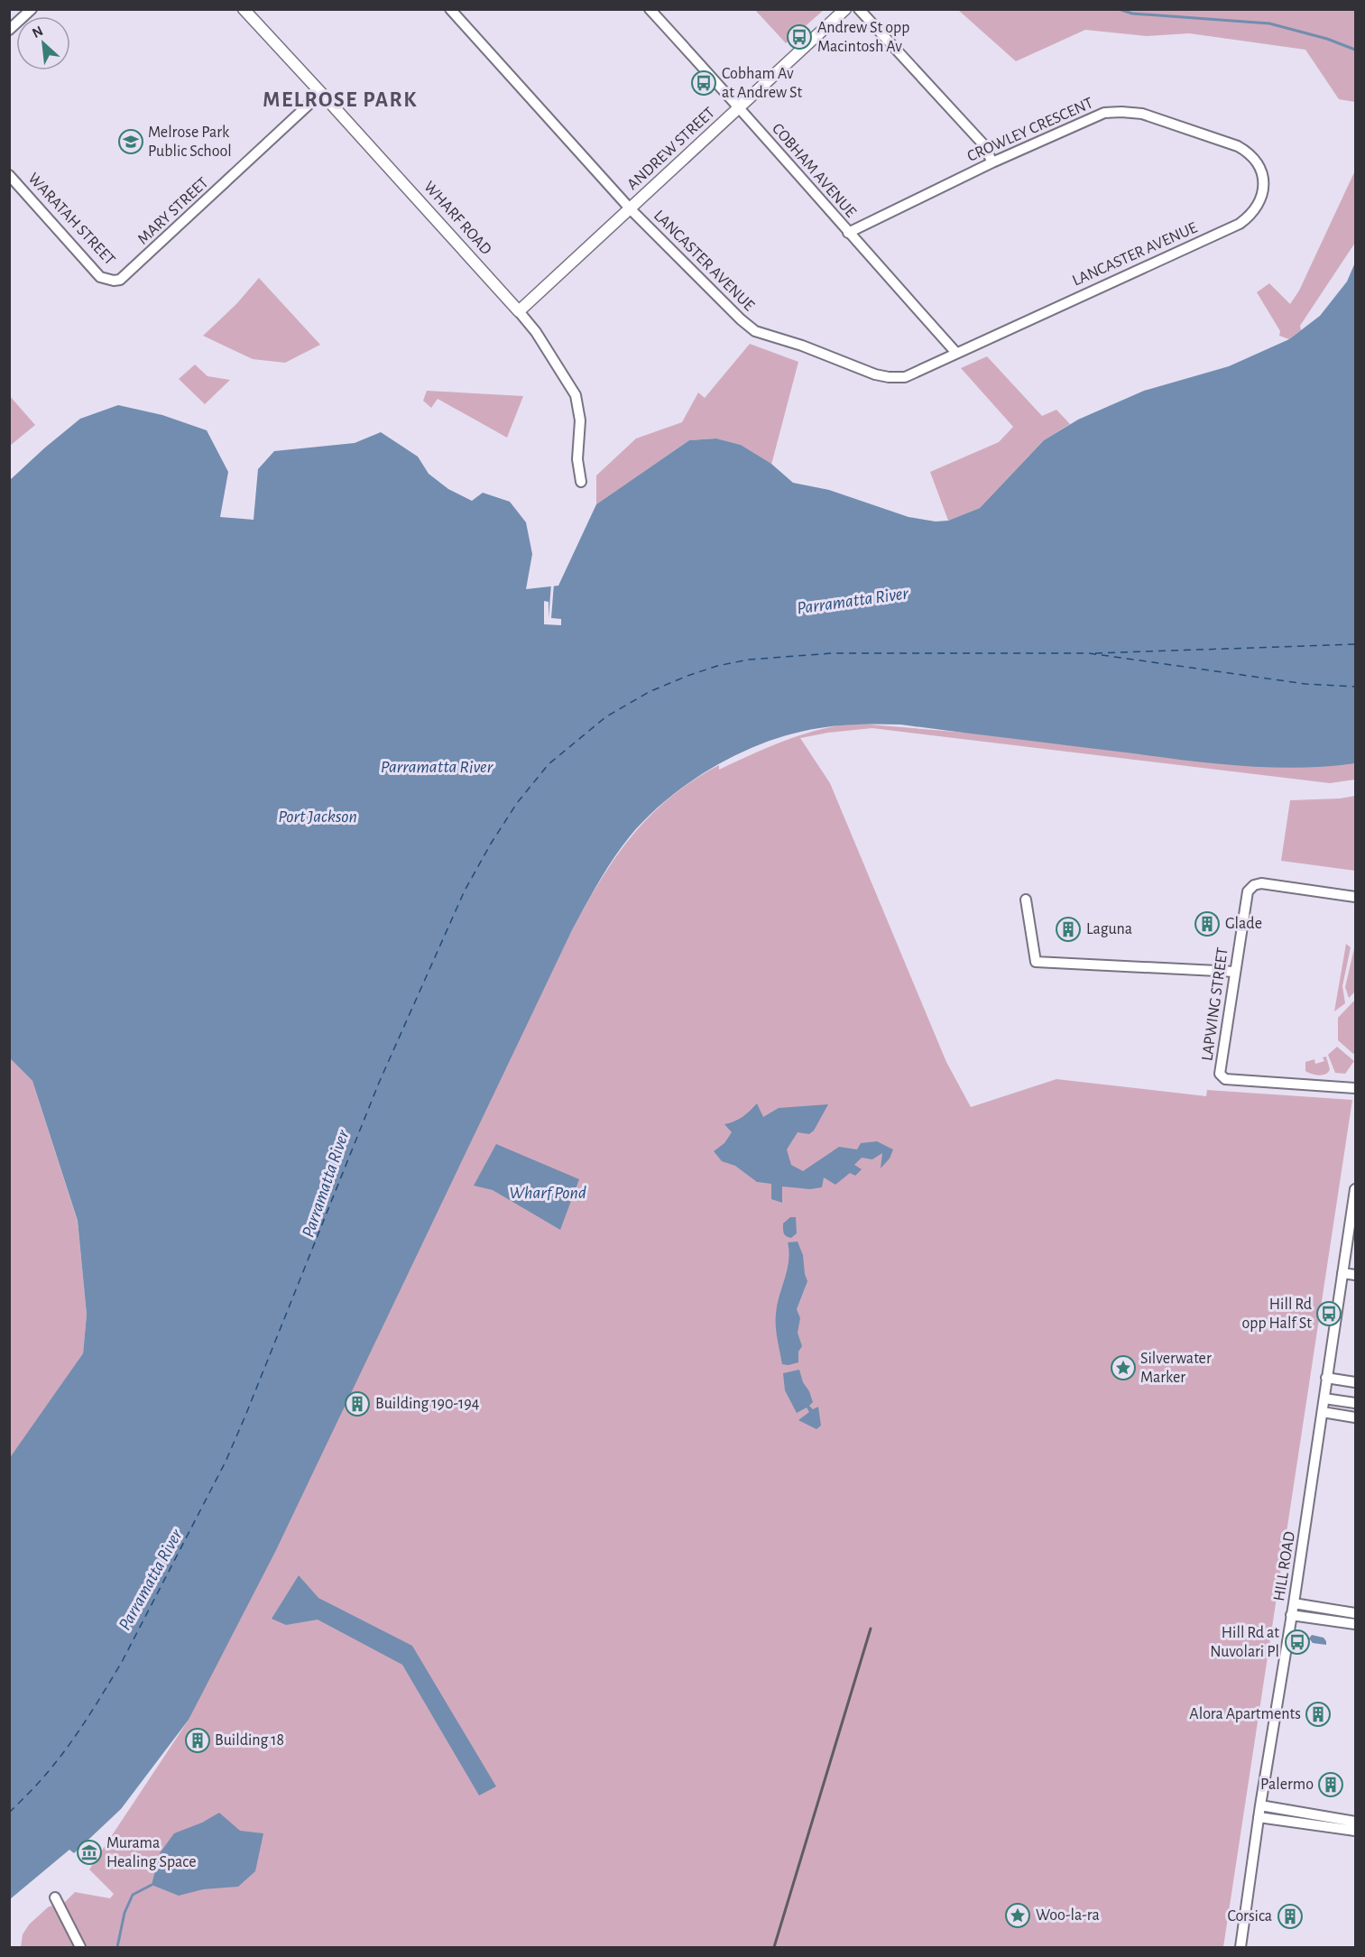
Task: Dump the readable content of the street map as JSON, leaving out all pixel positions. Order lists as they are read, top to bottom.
{
  "streets": {
    "main road": ["ANDREW STREET", "WHARF ROAD"],
    "street": [
      "CROWLEY CRESCENT",
      "COBHAM AVENUE",
      "MARY STREET",
      "WARATAH STREET",
      "LANCASTER AVENUE",
      "LAPWING STREET",
      "HILL ROAD"
    ]
  },
  "crossings": [
    ["CROWLEY CRESCENT", "COBHAM AVENUE"],
    ["CROWLEY CRESCENT", "LANCASTER AVENUE"],
    ["ANDREW STREET", "COBHAM AVENUE"],
    ["ANDREW STREET", "WHARF ROAD"],
    ["ANDREW STREET", "LANCASTER AVENUE"],
    ["COBHAM AVENUE", "LANCASTER AVENUE"],
    ["MARY STREET", "WHARF ROAD"],
    ["MARY STREET", "WARATAH STREET"]
  ],
  "districts": ["MELROSE PARK"],
  "water": ["Parramatta River", "Port Jackson", "Wharf Pond"],
  "places": {
    "bus stop": [
      "Andrew St opp Macintosh Av",
      "Cobham Av at Andrew St",
      "Hill Rd opp Half St",
      "Hill Rd at Nuvolari Pl"
    ],
    "school or university": ["Melrose Park Public School"],
    "building": [
      "Glade",
      "Laguna",
      "Building 190-194",
      "Alora Apartments",
      "Building 18",
      "Palermo",
      "Corsica"
    ],
    "place": ["Silverwater Marker", "Woo-la-ra"],
    "museum": ["Murama Healing Space"]
  },
  "north": "top left"
}
